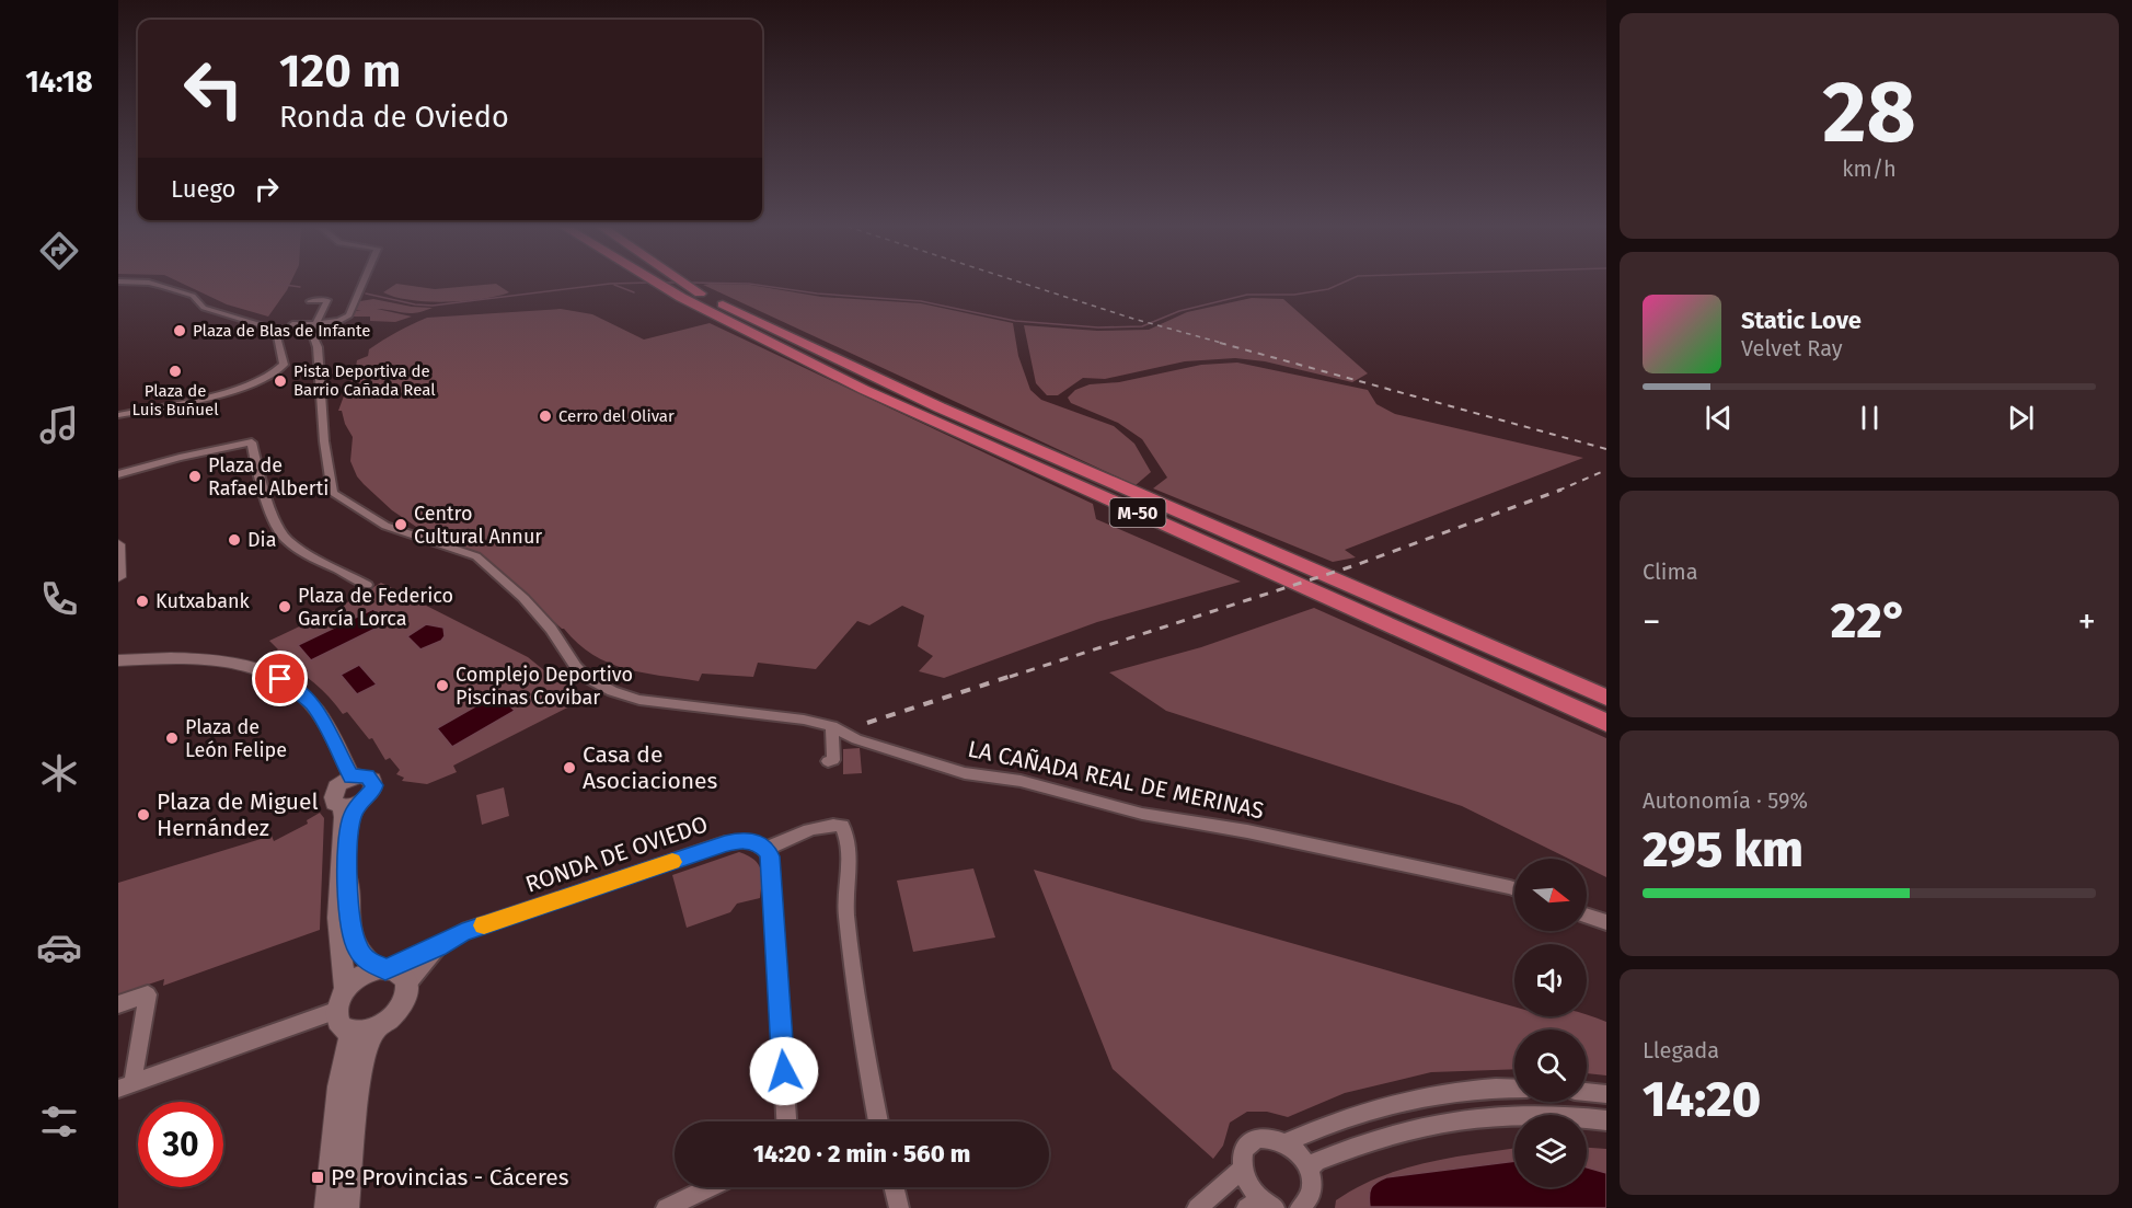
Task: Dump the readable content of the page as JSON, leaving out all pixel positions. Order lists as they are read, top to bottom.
{
  "streets": {
    "highway": ["M-50"],
    "street": ["LA CAÑADA REAL DE MERINAS", "RONDA DE OVIEDO"]
  },
  "places": {
    "other": [
      "Plaza de Blas de Infante",
      "Plaza de Luis Buñuel",
      "Pista Deportiva de Barrio Cañada Real",
      "Cerro del Olivar",
      "Plaza de Rafael Alberti",
      "Centro Cultural Annur",
      "Dia",
      "Kutxabank",
      "Plaza de Federico García Lorca",
      "Complejo Deportivo Piscinas Covibar",
      "Plaza de León Felipe",
      "Casa de Asociaciones",
      "Plaza de Miguel Hernández"
    ],
    "transit": ["Pº Provincias - Cáceres"]
  },
  "north": "right",
  "page": {
    "tabs": "14:18",
    "tile": [
      ["28", "km/h"],
      "Clima",
      ["Autonomía · 59%", "295 km"],
      ["Llegada", "14:20"]
    ],
    "turn": ["120 m", "Ronda de Oviedo"],
    "then": "Luego",
    "song": ["Static Love", "Velvet Ray"],
    "heat": ["−", "22°", "+"],
    "limit": "30",
    "trip": "14:20 · 2 min · 560 m"
  }
}
